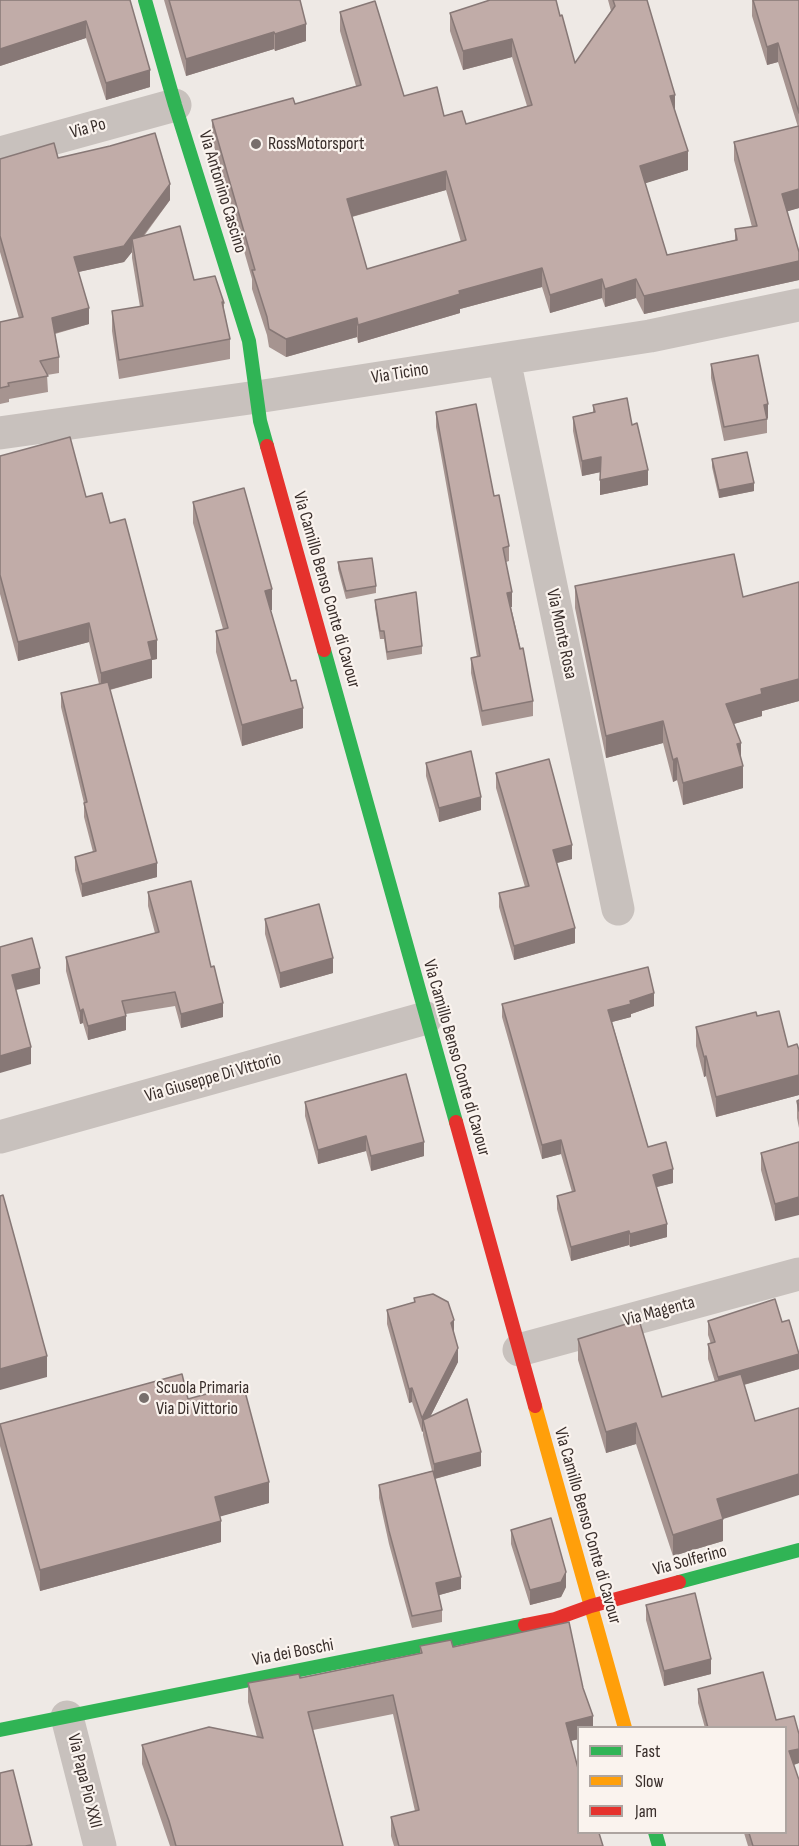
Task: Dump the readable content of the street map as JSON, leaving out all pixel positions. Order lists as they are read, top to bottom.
{
  "streets": {
    "street": [
      "Via Po",
      "Via Antonino Cascino",
      "Via Ticino",
      "Via Camillo Benso Conte di Cavour",
      "Via Monte Rosa",
      "Via Giuseppe Di Vittorio",
      "Via Magenta",
      "Via Solferino",
      "Via dei Boschi",
      "Via Papa Pio XXII"
    ]
  },
  "crossings": [
    ["Via Po", "Via Antonino Cascino"],
    ["Via Antonino Cascino", "Via Ticino"],
    ["Via Antonino Cascino", "Via Camillo Benso Conte di Cavour"],
    ["Via Ticino", "Via Camillo Benso Conte di Cavour"],
    ["Via Ticino", "Via Monte Rosa"],
    ["Via Camillo Benso Conte di Cavour", "Via Giuseppe Di Vittorio"],
    ["Via Camillo Benso Conte di Cavour", "Via Magenta"],
    ["Via Camillo Benso Conte di Cavour", "Via Solferino"],
    ["Via Camillo Benso Conte di Cavour", "Via dei Boschi"],
    ["Via Solferino", "Via dei Boschi"],
    ["Via dei Boschi", "Via Papa Pio XXII"]
  ],
  "places": ["RossMotorsport", "Scuola Primaria Via Di Vittorio"],
  "legend": ["Fast", "Slow", "Jam"]
}
